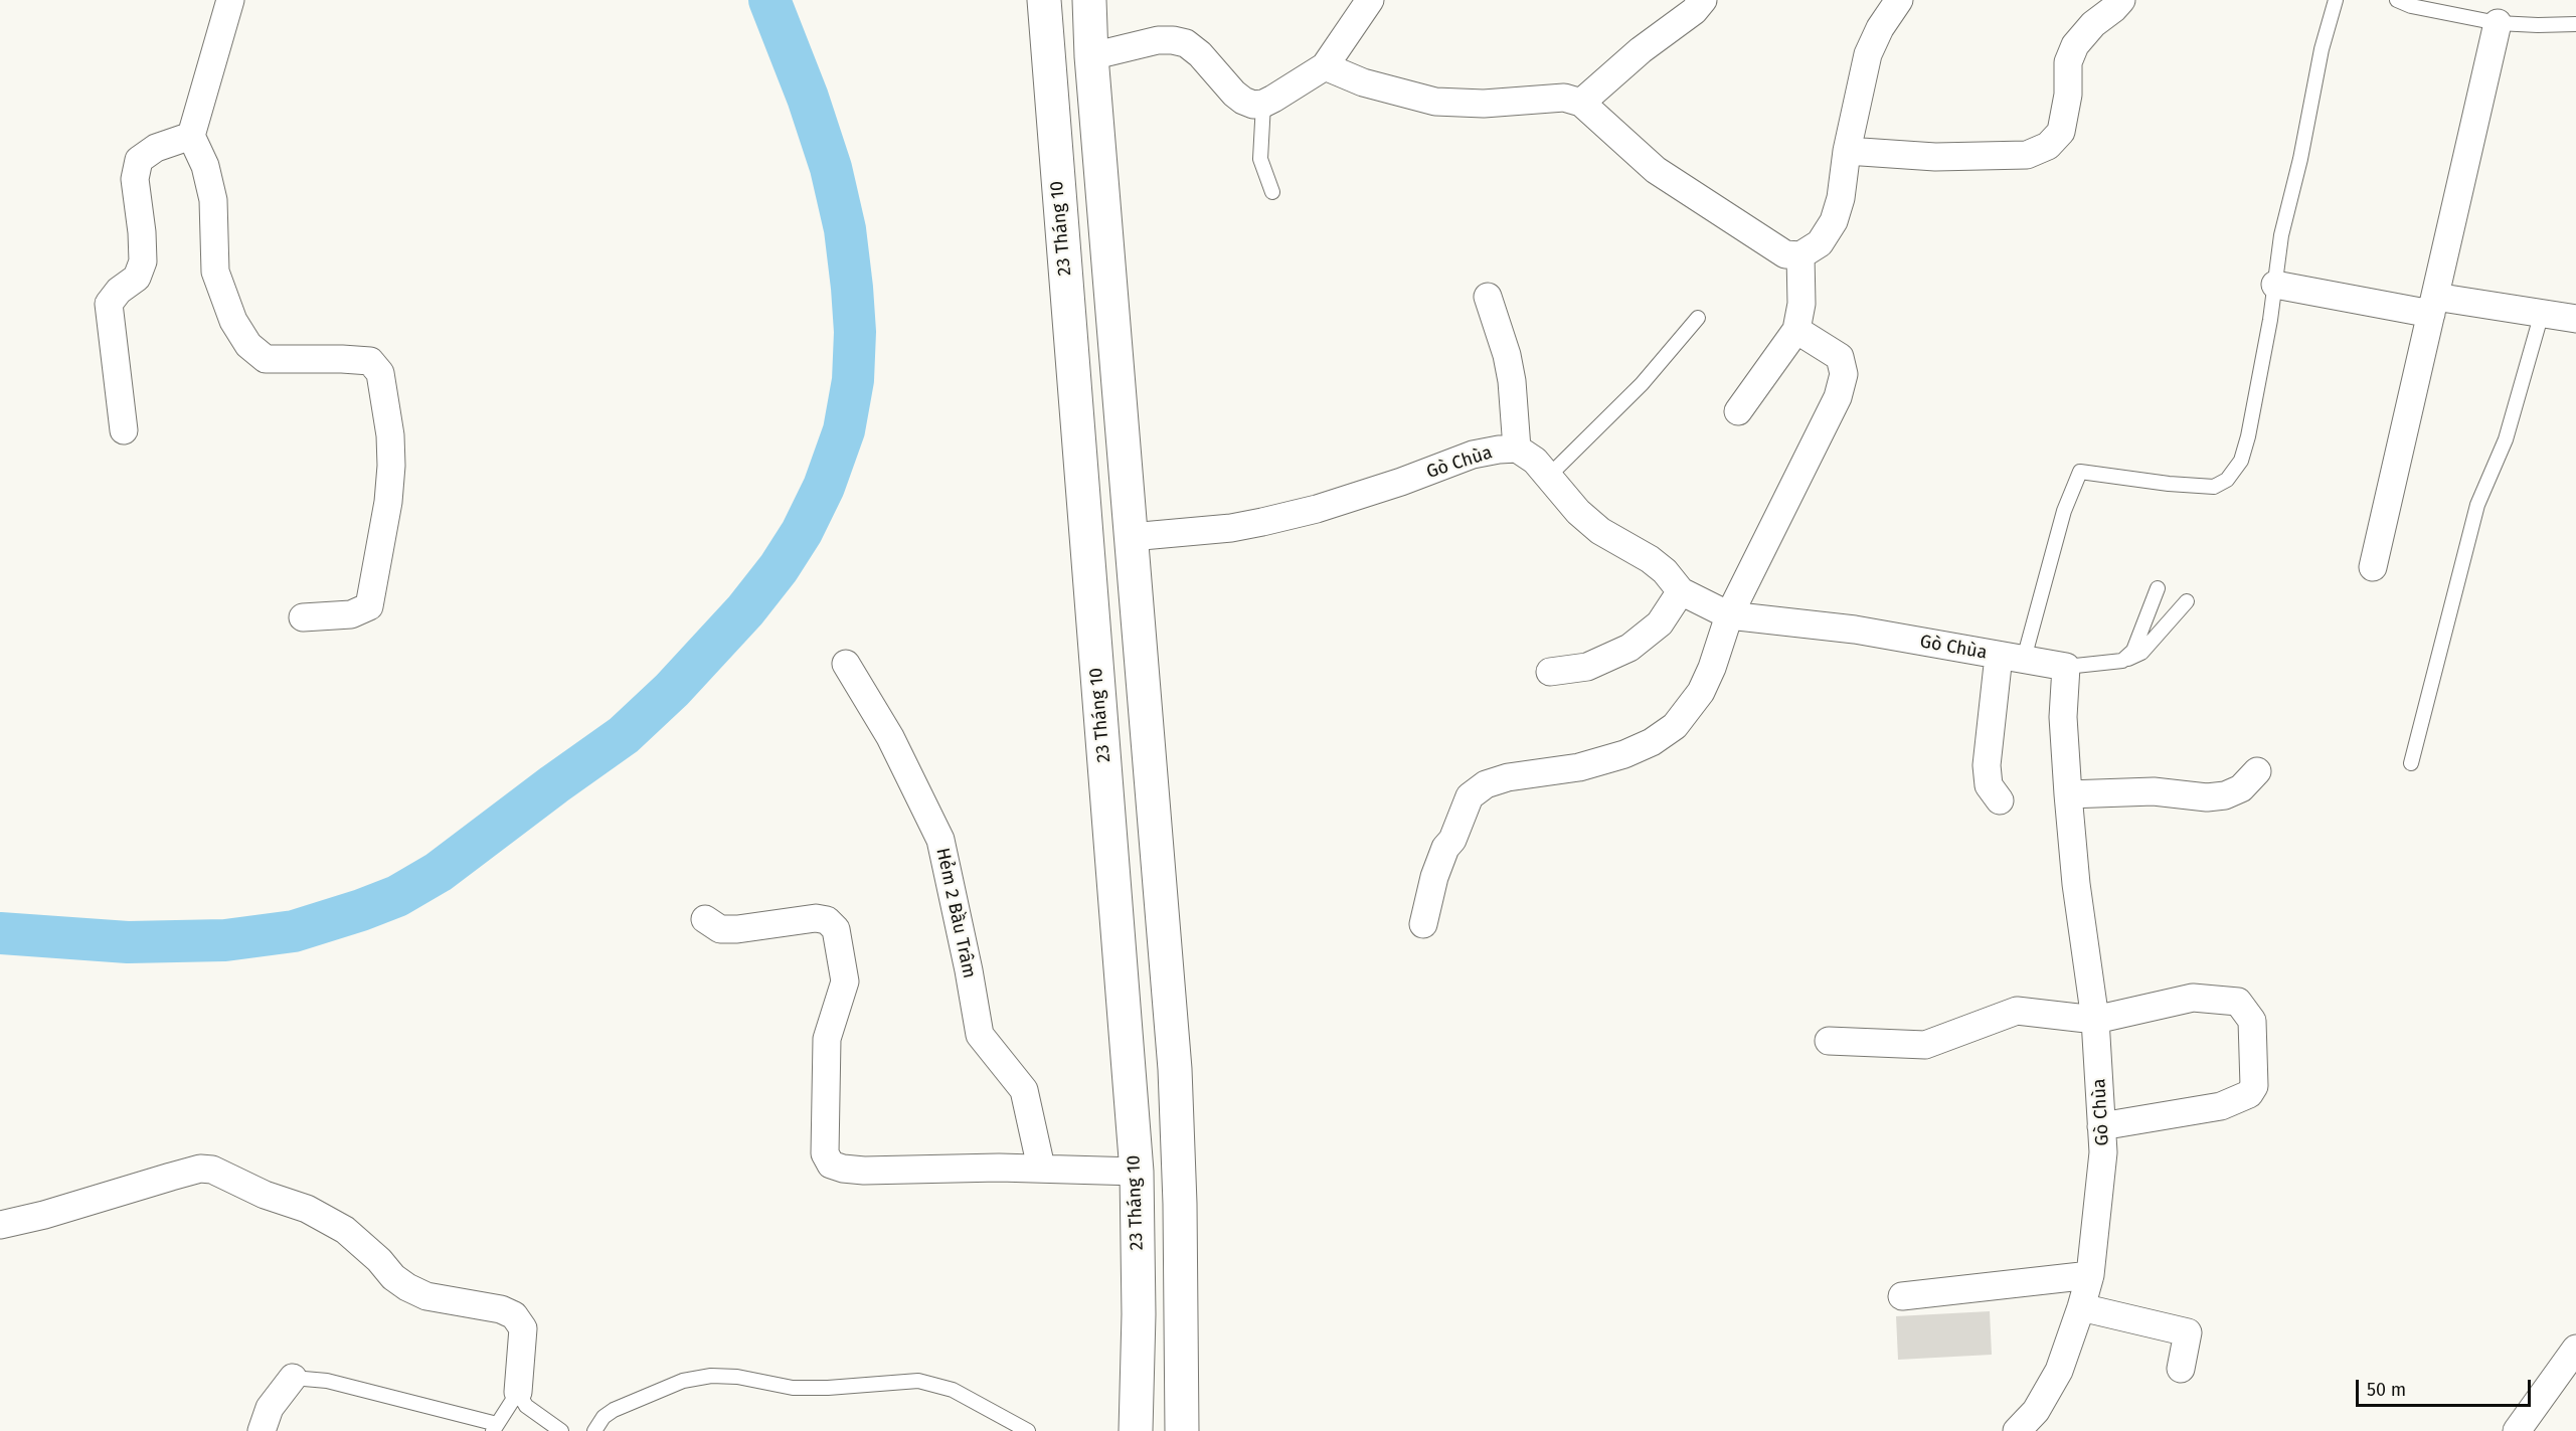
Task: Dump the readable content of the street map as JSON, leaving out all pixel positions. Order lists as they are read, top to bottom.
{
  "streets": {
    "main road": ["23 Tháng 10"],
    "street": ["Gò Chùa", "Hẻm 2 Bầu Trâm"]
  },
  "scale_bar": "50 m"
}
